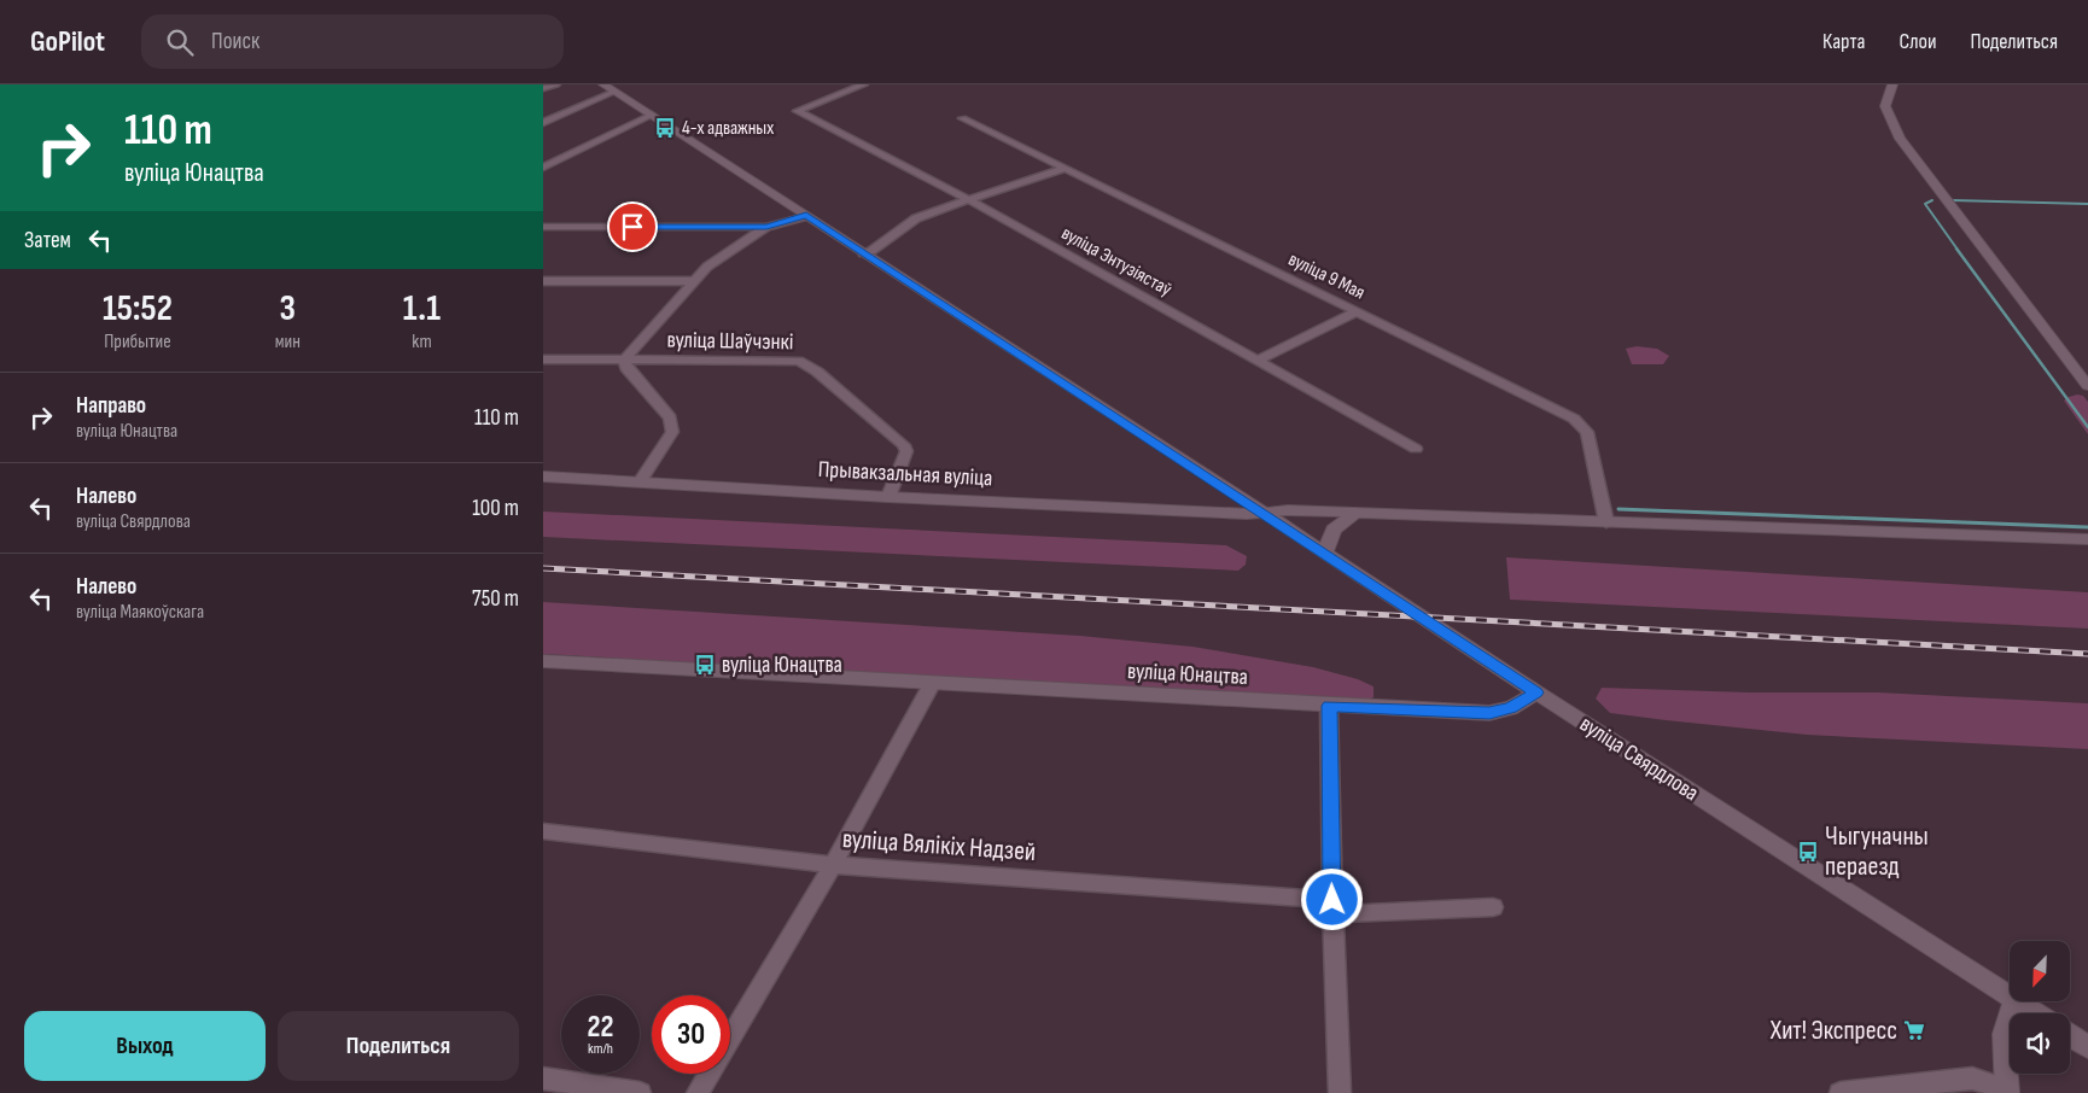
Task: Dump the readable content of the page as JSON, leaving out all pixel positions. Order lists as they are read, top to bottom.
{
  "streets": {
    "street": [
      "вуліца Энтузіястаў",
      "вуліца 9 Мая",
      "вуліца Шаўчэнкі",
      "Прывакзальная вуліца",
      "вуліца Юнацтва",
      "вуліца Свярдлова",
      "вуліца Вялікіх Надзей"
    ]
  },
  "crossings": [
    ["вуліца Шаўчэнкі", "Прывакзальная вуліца"],
    ["Прывакзальная вуліца", "вуліца Свярдлова"],
    ["вуліца Юнацтва", "вуліца Свярдлова"]
  ],
  "places": {
    "bus stop": ["4-х адважных", "вуліца Юнацтва", "Чыгуначны пераезд"],
    "supermarket": ["Хит! Экспресс"]
  },
  "north": "bottom left",
  "page": {
    "header": "GoPilot",
    "search": "Поиск",
    "nav": ["Карта", "Слои", "Поделиться"],
    "turn": ["110 m", "вуліца Юнацтва"],
    "then": "Затем",
    "eta": [
      "15:52",
      "Прибытие",
      "3",
      "мин",
      "1.1",
      "km"
    ],
    "list": [
      {
        "name": "Направо",
        "note": "вуліца Юнацтва",
        "value": "110 m"
      },
      {
        "name": "Налево",
        "note": "вуліца Свярдлова",
        "value": "100 m"
      },
      {
        "name": "Налево",
        "note": "вуліца Маякоўскага",
        "value": "750 m"
      }
    ],
    "speed": "22 km/h",
    "limit": "30",
    "buttons": ["Выход", "Поделиться"]
  }
}
